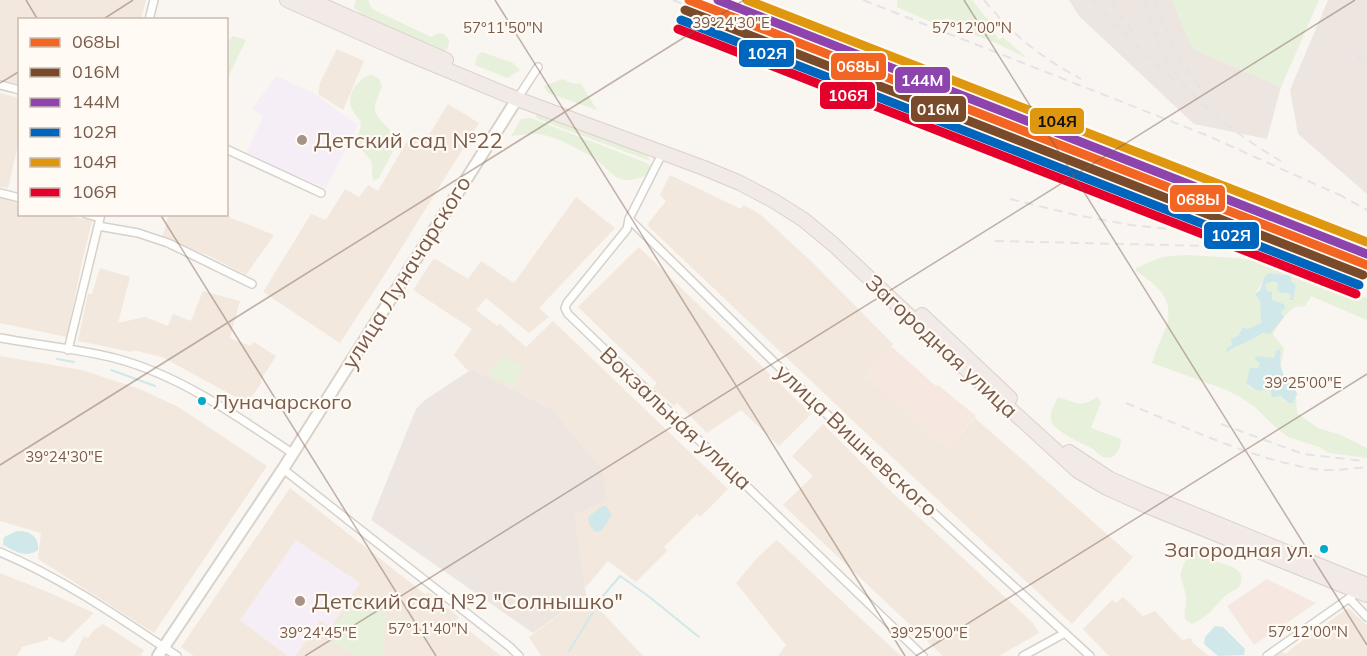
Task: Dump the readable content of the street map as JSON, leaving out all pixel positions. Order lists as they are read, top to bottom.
{
  "streets": {
    "highway": ["Загородная улица"],
    "street": ["улица Луначарского", "Вокзальная улица", "улица Вишневского"]
  },
  "crossings": [
    ["улица Луначарского", "Загородная улица"],
    ["Загородная улица", "Вокзальная улица"],
    ["Вокзальная улица", "улица Вишневского"]
  ],
  "places": [
    "Детский сад №22",
    "Луначарского",
    "Загородная ул.",
    "Детский сад №2 \"Солнышко\""
  ],
  "lines": [
    "transit line 068Ы",
    "transit line 144М",
    "transit line 104Я",
    "transit line 016М",
    "transit line 102Я",
    "transit line 106Я"
  ],
  "legend": [
    "068Ы",
    "016М",
    "144М",
    "102Я",
    "104Я",
    "106Я"
  ],
  "coordinates": [
    "39°24'30\"E",
    "57°11'50\"N",
    "57°12'00\"N",
    "39°25'00\"E",
    "57°11'40\"N",
    "39°24'45\"E"
  ]
}
